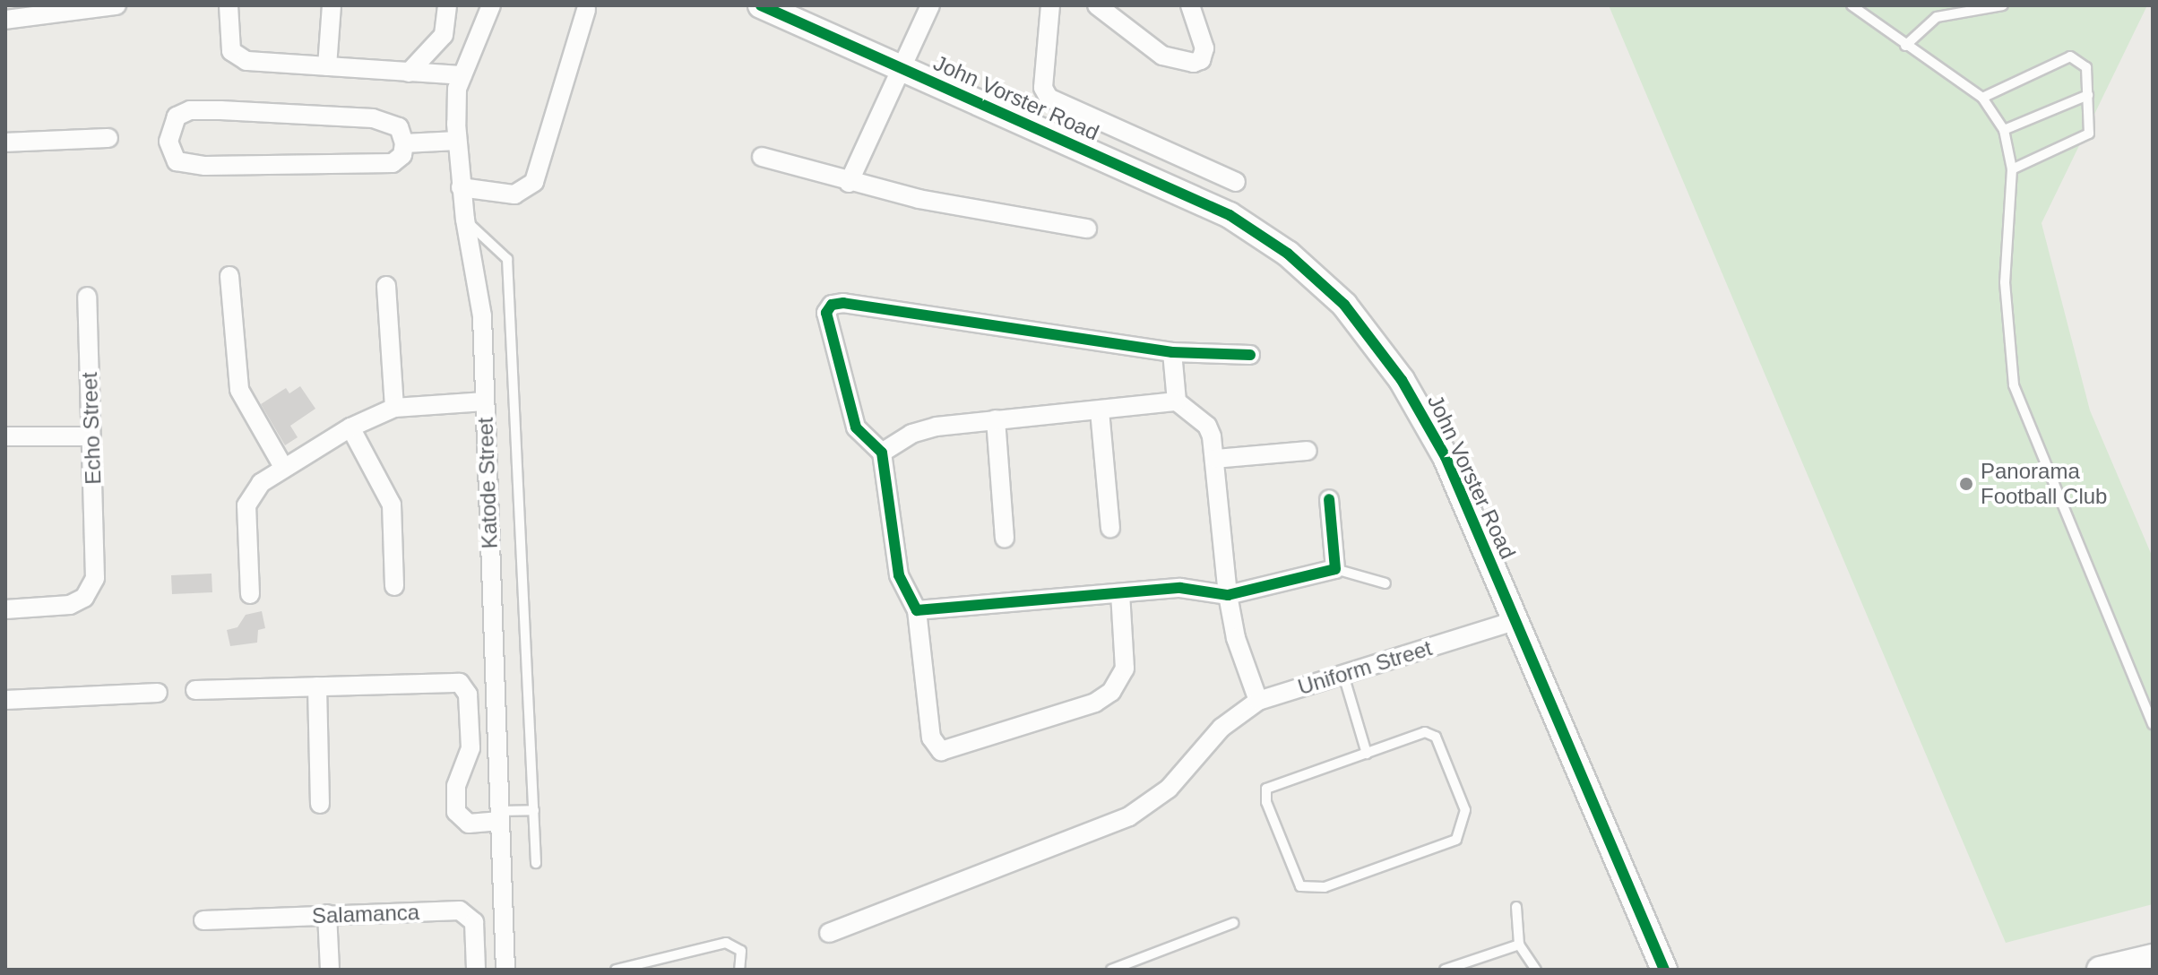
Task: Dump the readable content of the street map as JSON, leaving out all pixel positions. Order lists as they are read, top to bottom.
{
  "streets": {
    "street": [
      "John Vorster Road",
      "Echo Street",
      "Katode Street",
      "Uniform Street",
      "Salamanca"
    ]
  },
  "crossings": [
    ["John Vorster Road", "Uniform Street"]
  ],
  "places": ["Panorama Football Club"]
}
